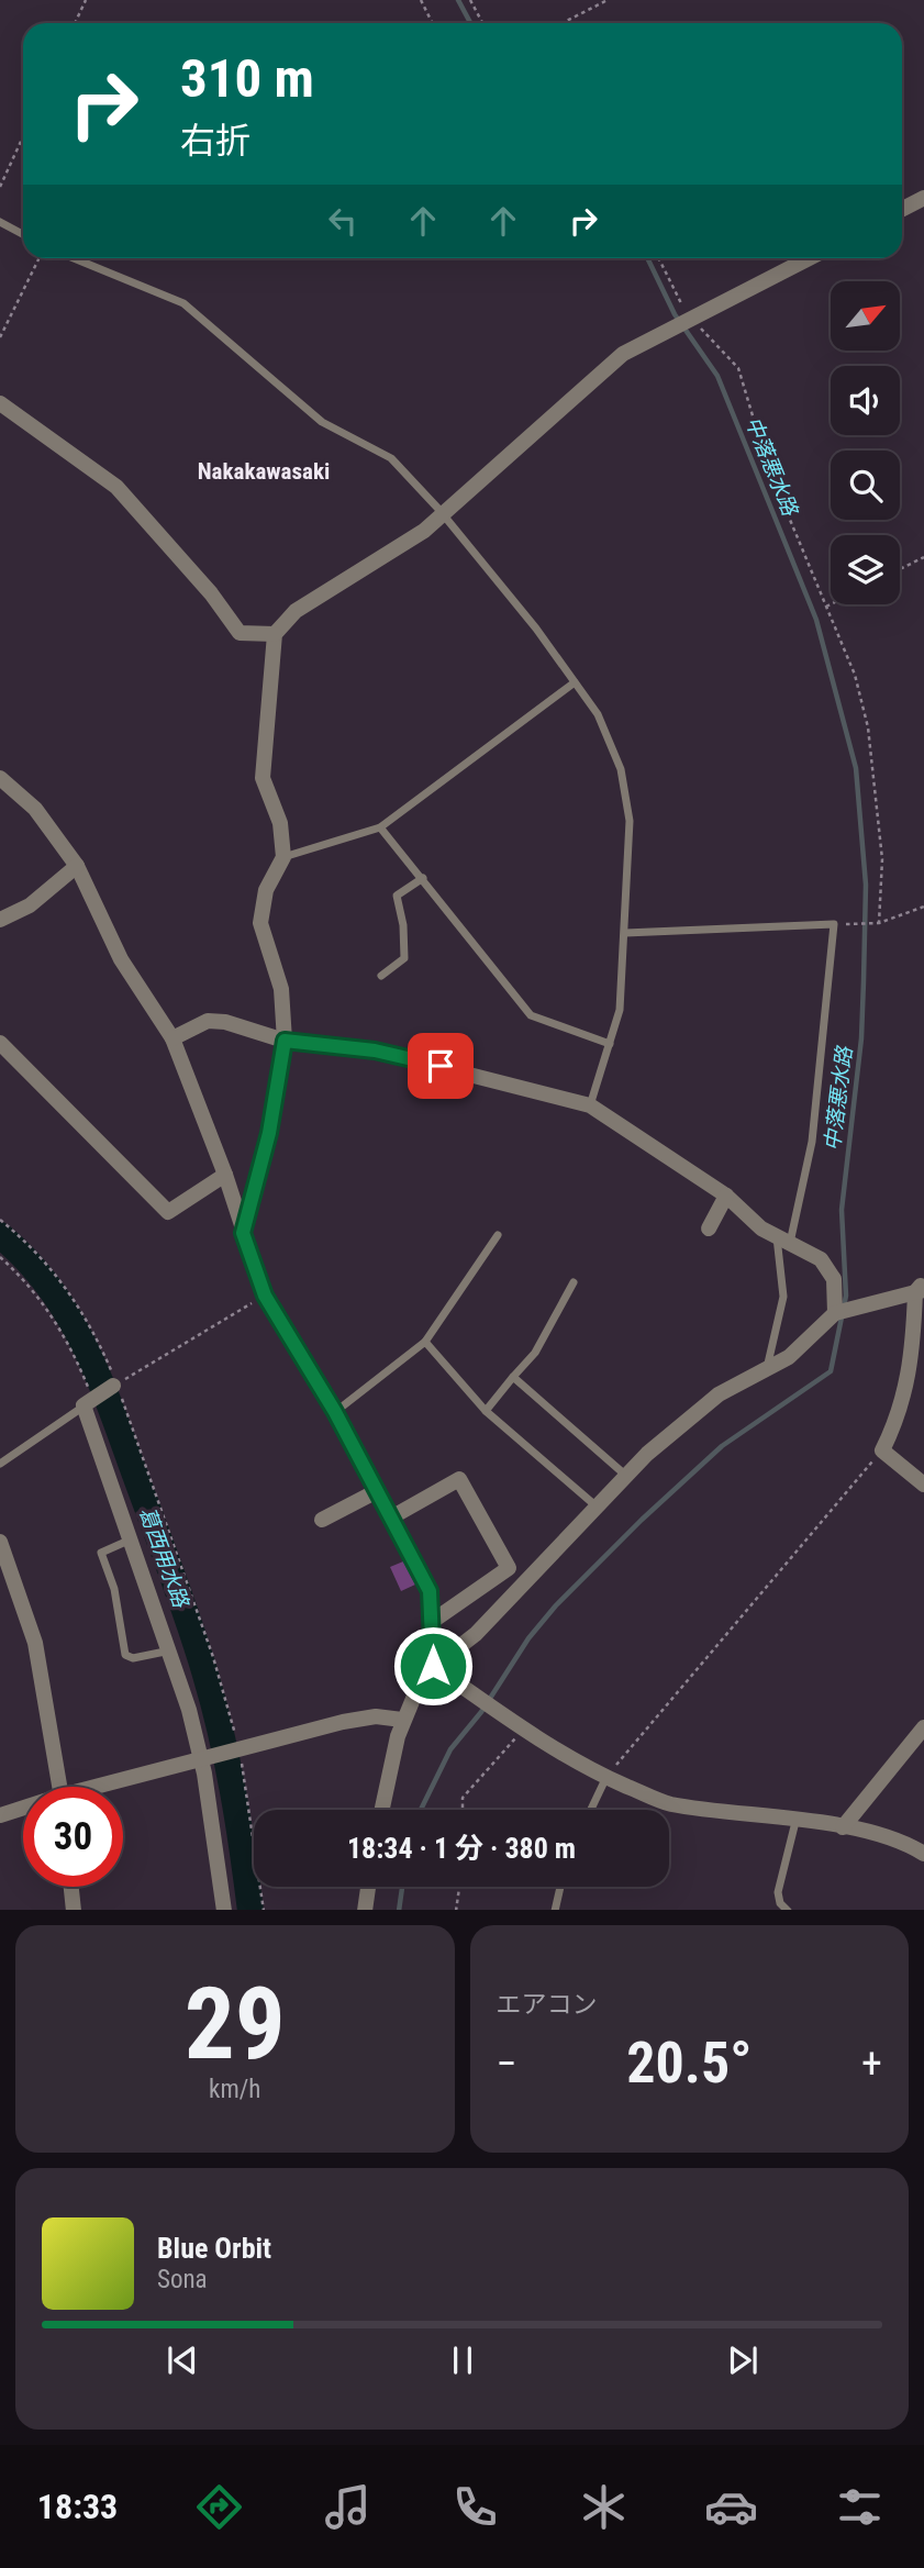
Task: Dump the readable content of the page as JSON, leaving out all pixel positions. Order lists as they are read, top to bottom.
{
  "districts": ["Nakakawasaki"],
  "water": ["中落悪水路", "葛西用水路"],
  "north": "top right",
  "page": {
    "turn": ["310 m", "右折"],
    "limit": "30",
    "trip": "18:34 · 1 分 · 380 m",
    "tile": [
      ["29", "km/h"],
      "エアコン"
    ],
    "heat": ["−", "20.5°", "+"],
    "song": ["Blue Orbit", "Sona"],
    "tabs": "18:33"
  }
}
